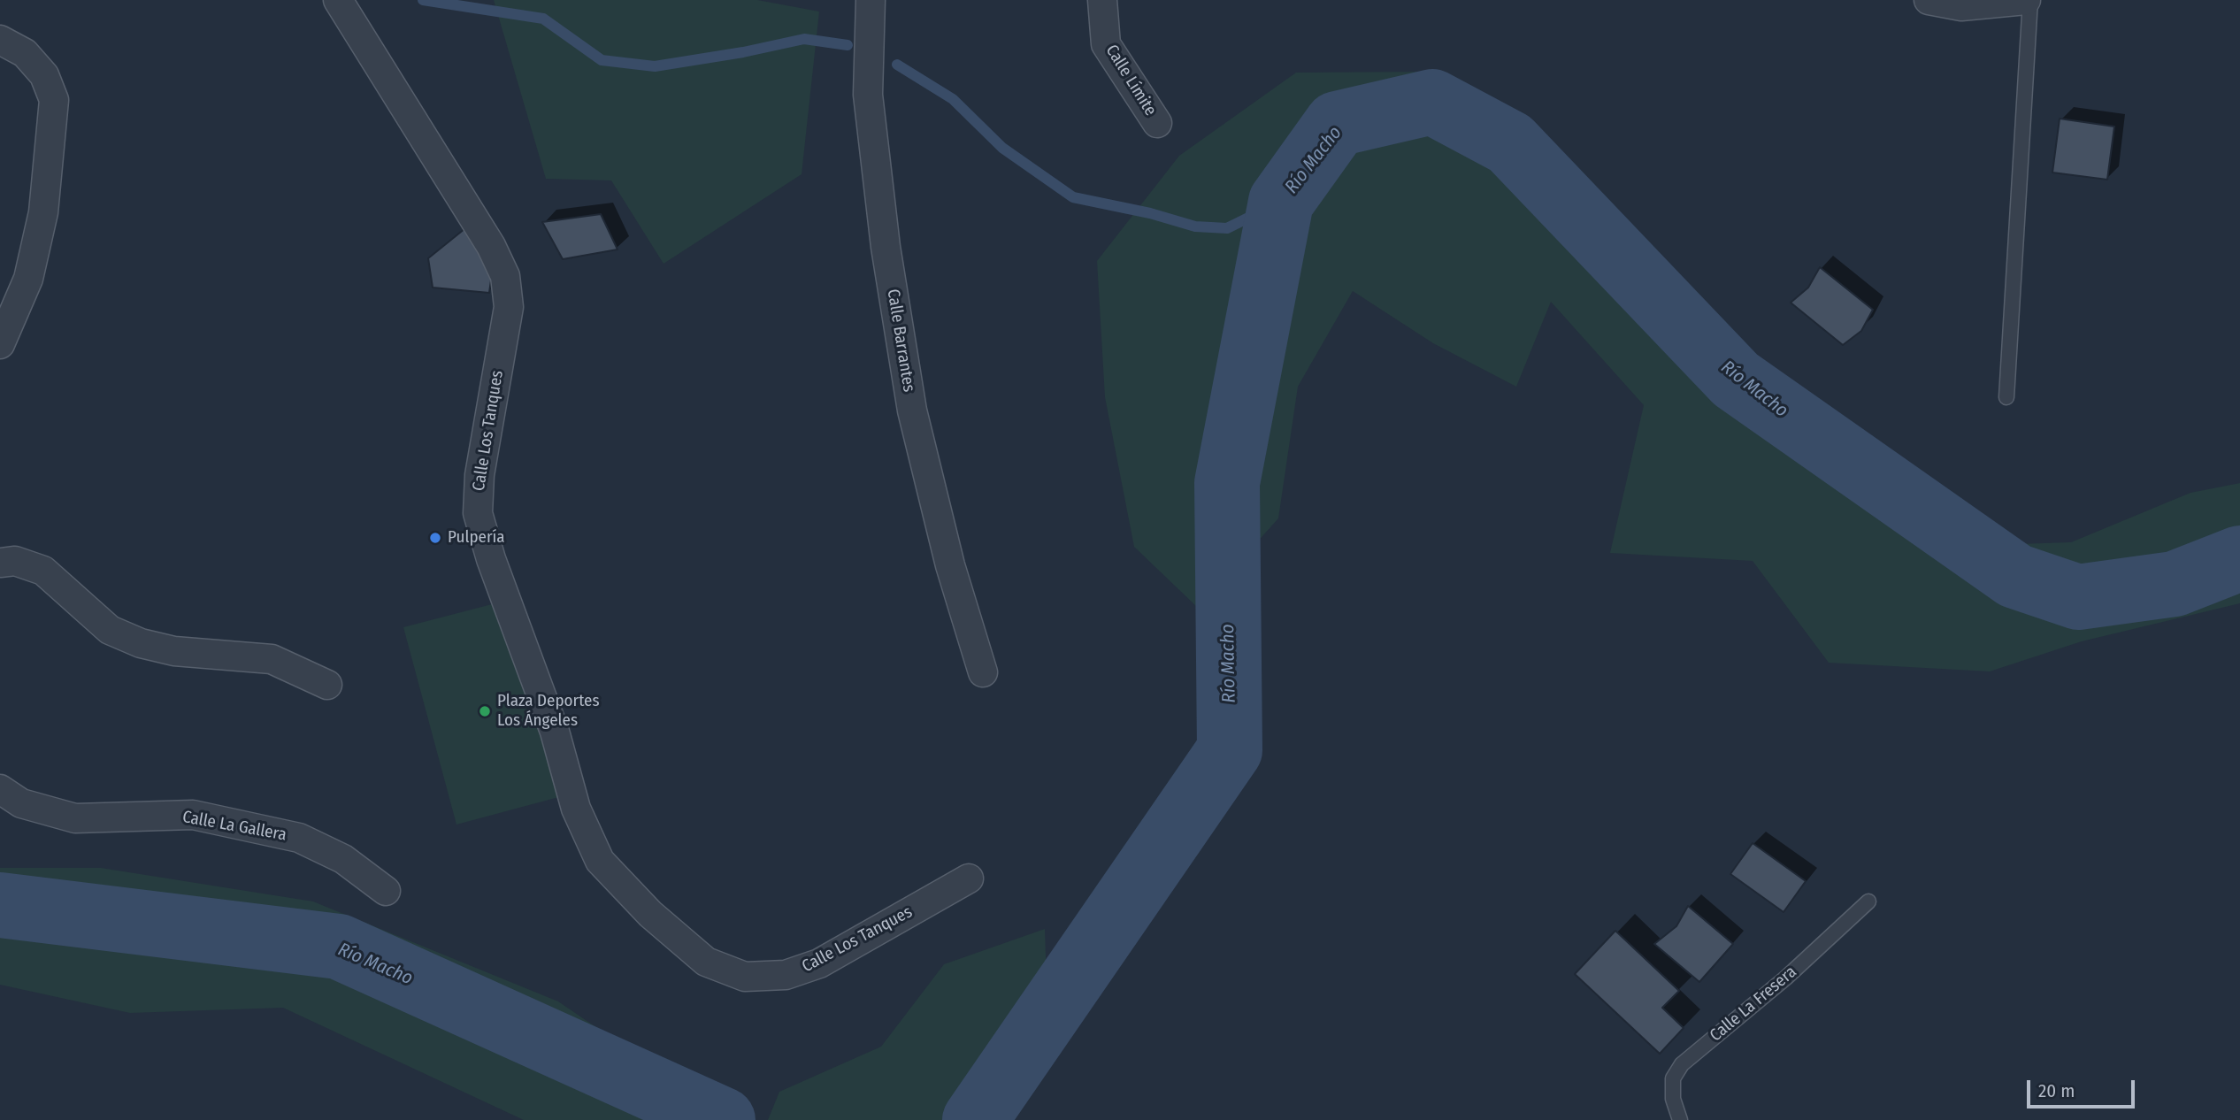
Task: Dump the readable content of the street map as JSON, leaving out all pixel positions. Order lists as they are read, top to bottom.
{
  "streets": {
    "street": [
      "Calle Límite",
      "Calle Barrantes",
      "Calle Los Tanques",
      "Calle La Gallera"
    ],
    "lane": ["Calle La Fresera"]
  },
  "water": ["Río Macho"],
  "places": ["Pulpería", "Plaza Deportes Los Ángeles"],
  "scale_bar": "20 m"
}
